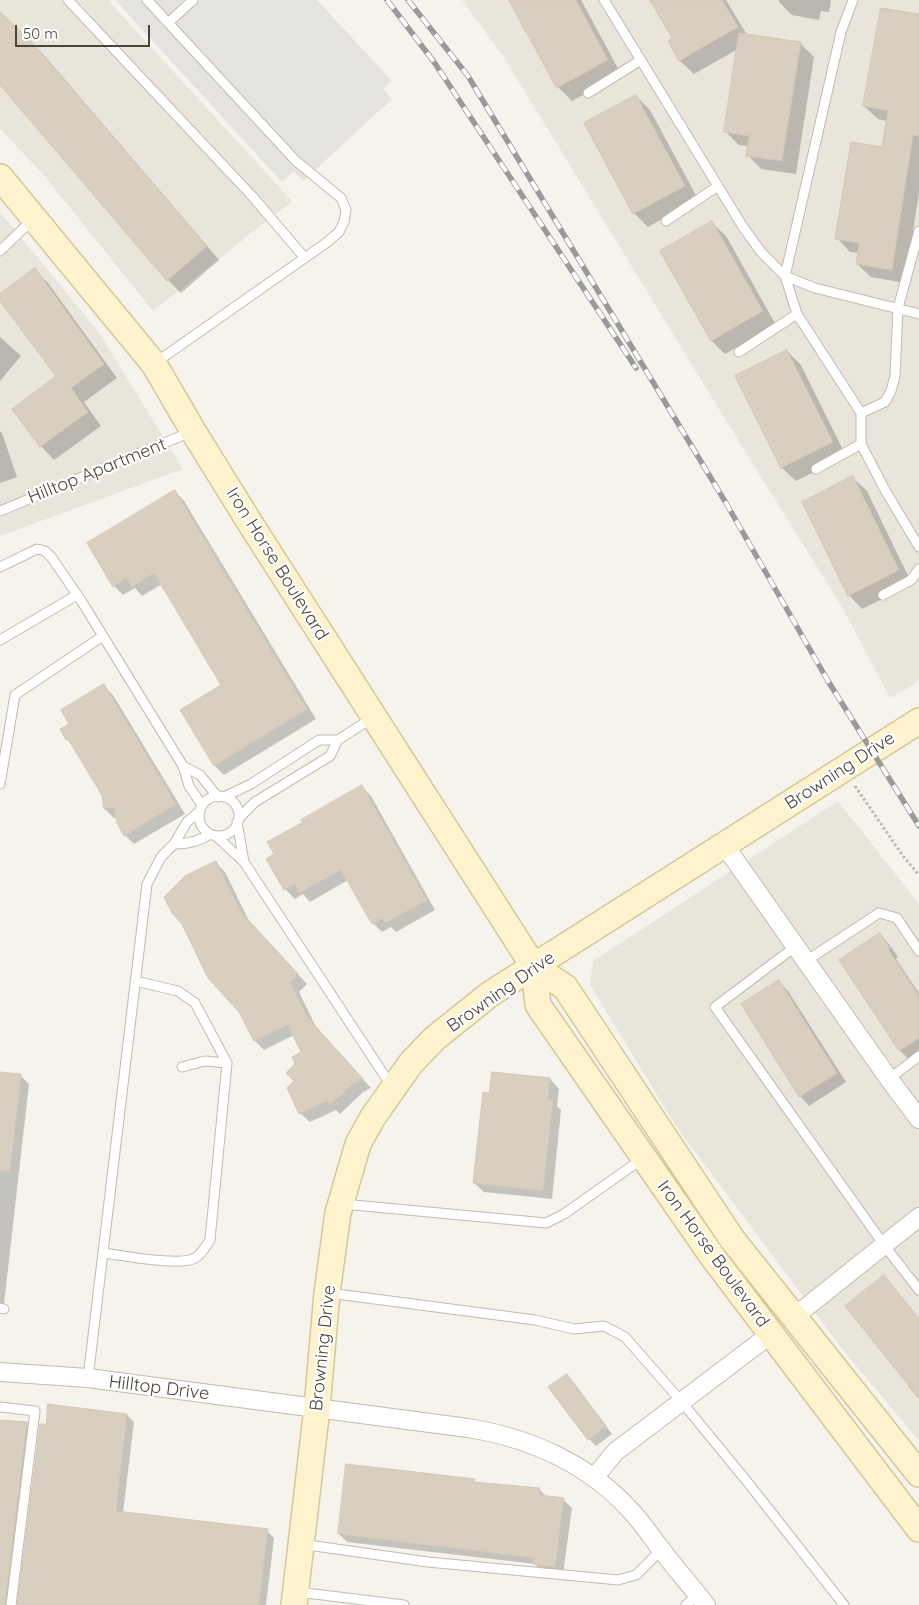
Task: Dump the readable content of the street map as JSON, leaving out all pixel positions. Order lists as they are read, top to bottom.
{
  "streets": {
    "street": ["Iron Horse Boulevard", "Browning Drive", "Hilltop Drive"],
    "lane": ["Hilltop Apartment"]
  },
  "crossings": [
    ["Hilltop Apartment", "Iron Horse Boulevard"],
    ["Iron Horse Boulevard", "Browning Drive"],
    ["Browning Drive", "Hilltop Drive"]
  ],
  "scale_bar": "50 m"
}
